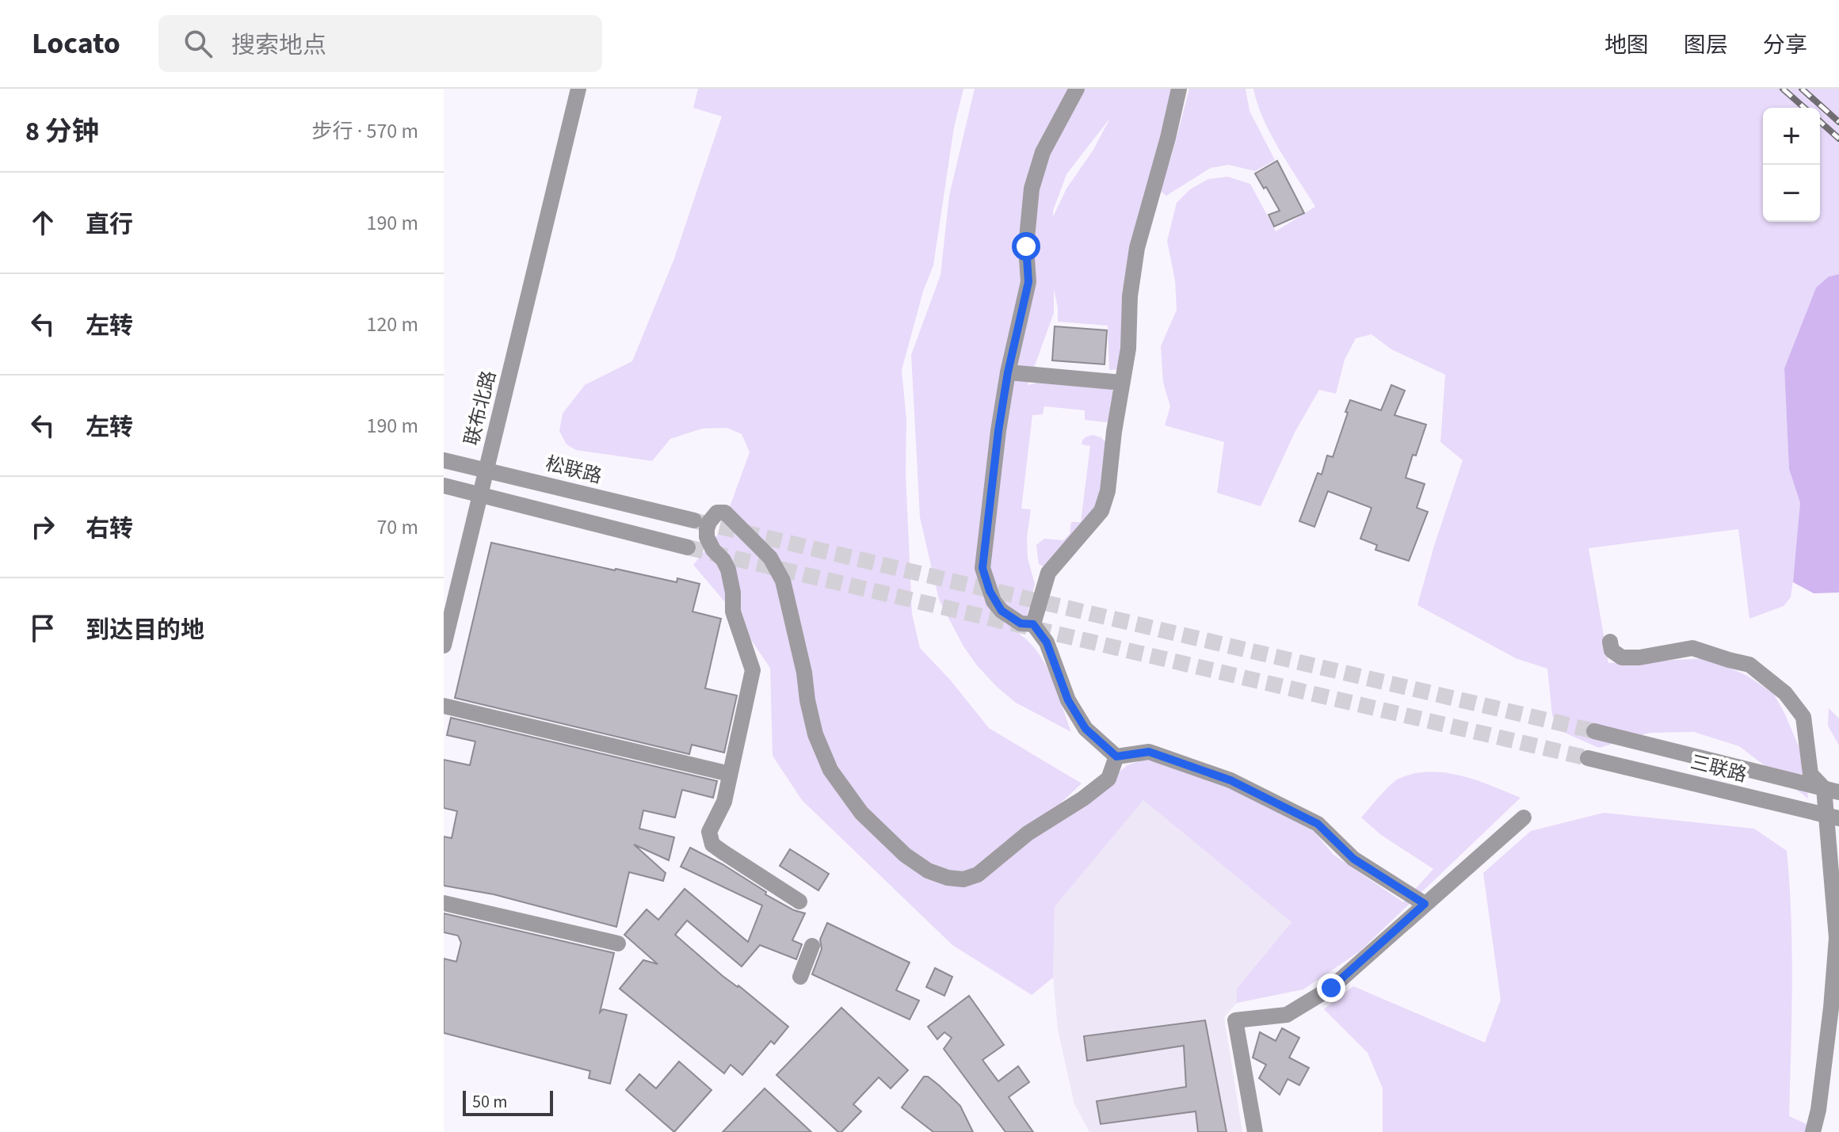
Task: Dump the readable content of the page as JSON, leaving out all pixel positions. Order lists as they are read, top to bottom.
{
  "streets": {
    "street": ["联布北路", "松联路", "三联路"]
  },
  "crossings": [
    ["联布北路", "松联路"]
  ],
  "scale_bar": "50 m",
  "page": {
    "header": "Locato",
    "search": "搜索地点",
    "nav": ["地图", "图层", "分享"],
    "heading": ["8 分钟", "步行 · 570 m"],
    "map_buttons": ["+", "−"],
    "list": [
      ["直行", "190 m"],
      ["左转", "120 m"],
      ["左转", "190 m"],
      ["右转", "70 m"],
      "到达目的地"
    ],
    "scale": "50 m"
  }
}
